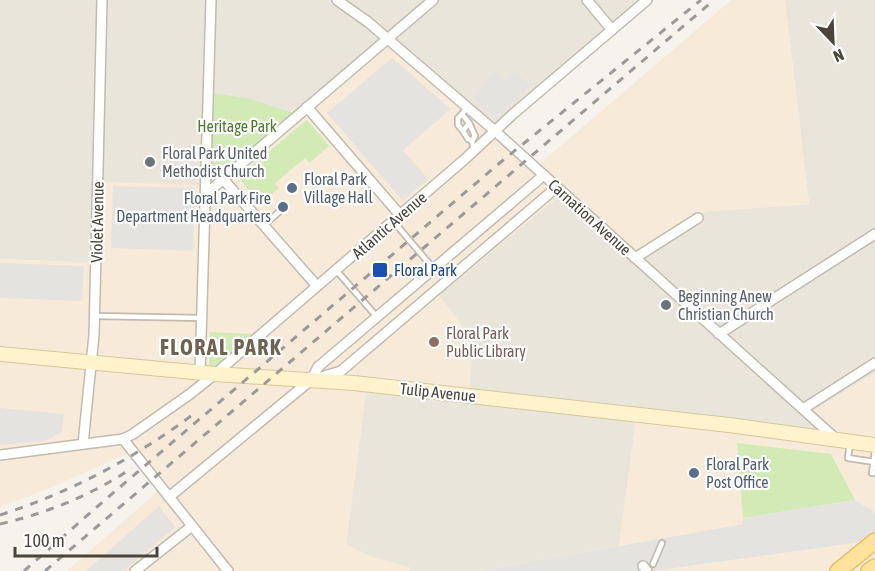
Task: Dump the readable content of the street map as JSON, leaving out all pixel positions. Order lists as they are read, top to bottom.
{
  "streets": {
    "main road": ["Tulip Avenue"],
    "street": ["Carnation Avenue", "Violet Avenue", "Atlantic Avenue"]
  },
  "crossings": [
    ["Carnation Avenue", "Atlantic Avenue"],
    ["Carnation Avenue", "Tulip Avenue"],
    ["Violet Avenue", "Tulip Avenue"],
    ["Atlantic Avenue", "Tulip Avenue"]
  ],
  "districts": ["FLORAL PARK"],
  "parks": ["Heritage Park"],
  "places": {
    "other": [
      "Floral Park United Methodist Church",
      "Floral Park Village Hall",
      "Floral Park Fire Department Headquarters",
      "Beginning Anew Christian Church",
      "Floral Park Public Library",
      "Floral Park Post Office"
    ],
    "transit": ["Floral Park"]
  },
  "scale_bar": "100 m",
  "north": "bottom right"
}
